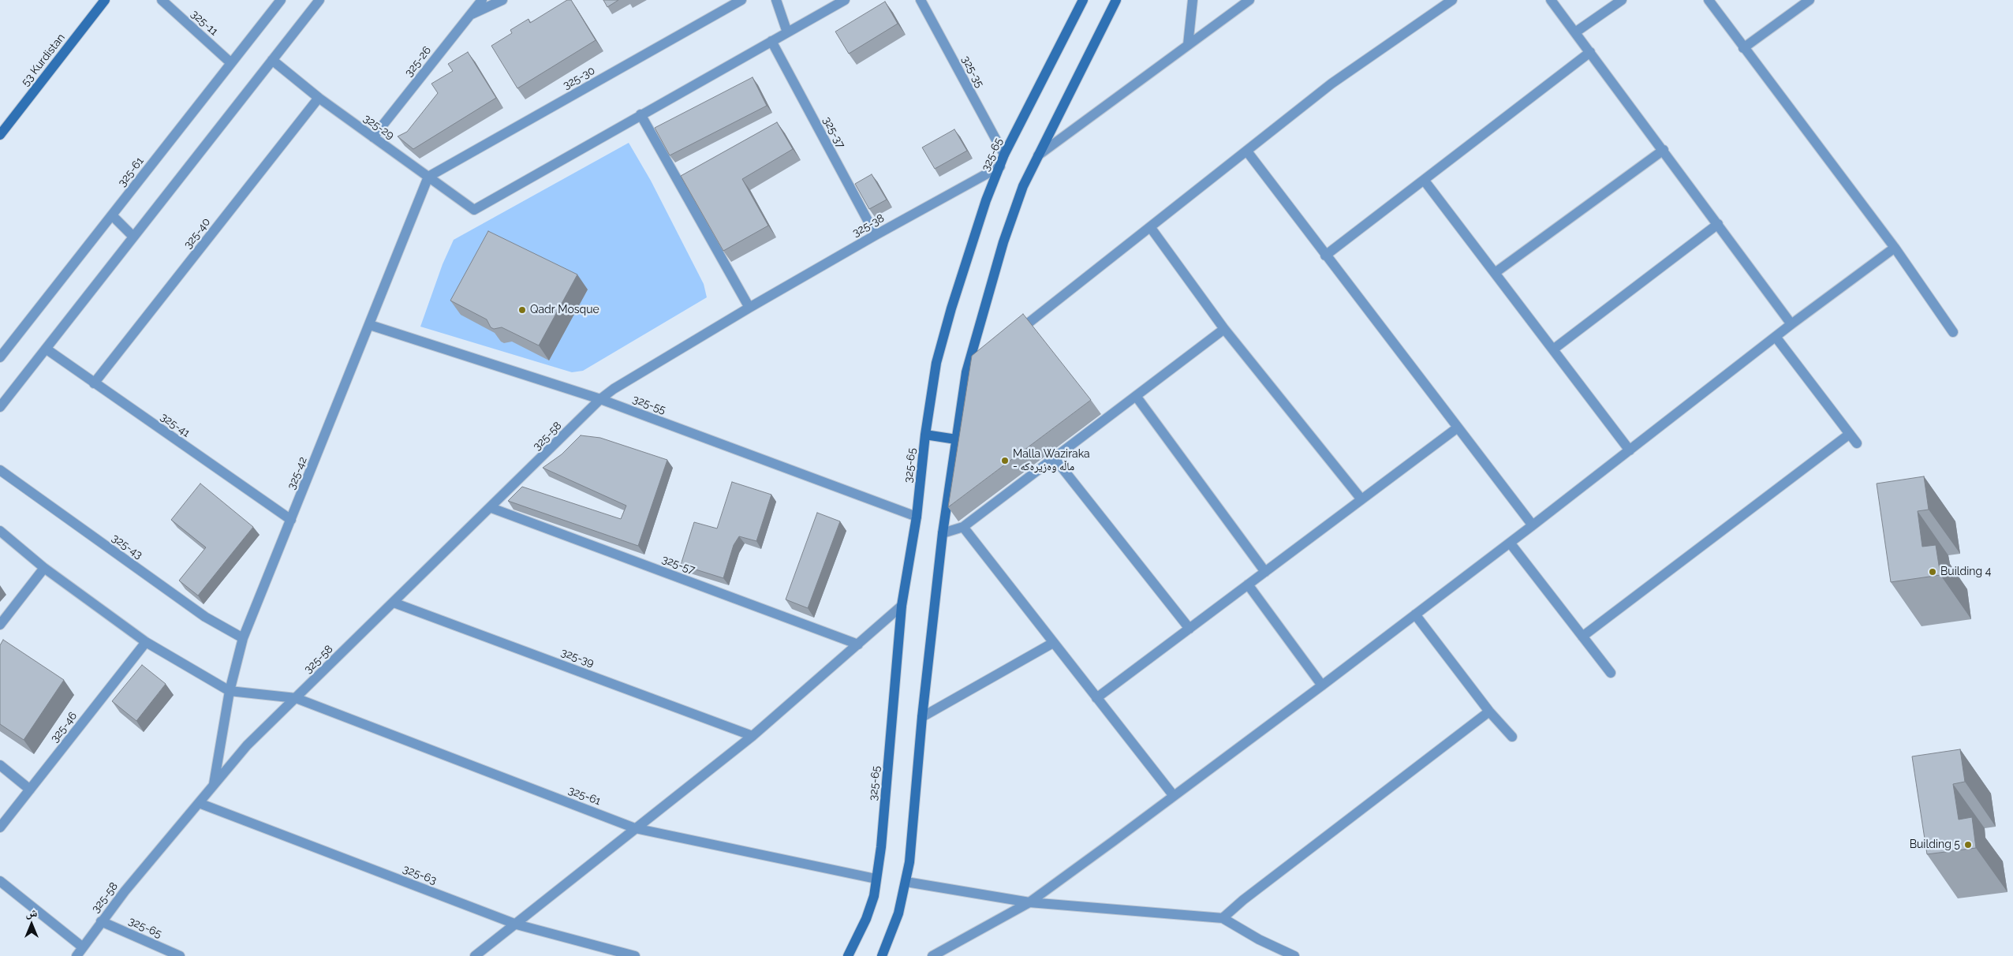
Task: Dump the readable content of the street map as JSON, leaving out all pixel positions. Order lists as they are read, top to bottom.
{
  "streets": {
    "street": [
      "325-11",
      "53 Kurdistan",
      "325-26",
      "325-35",
      "325-30",
      "325-29",
      "325-37",
      "325-65",
      "325-61",
      "325-38",
      "325-40",
      "325-55",
      "325-41",
      "325-58",
      "325-42",
      "325-43",
      "325-57",
      "325-39",
      "325-46",
      "325-63"
    ]
  },
  "crossings": [
    ["325-11", "325-61"],
    ["325-26", "325-29"],
    ["325-35", "325-65"],
    ["325-30", "325-29"],
    ["325-30", "325-42"],
    ["325-29", "325-40"],
    ["325-29", "325-42"],
    ["325-37", "325-38"],
    ["325-65", "325-61"],
    ["325-65", "325-38"],
    ["325-65", "325-55"],
    ["325-65", "325-58"],
    ["325-61", "325-58"],
    ["325-61", "325-42"],
    ["325-38", "325-55"],
    ["325-38", "325-58"],
    ["325-40", "325-41"],
    ["325-55", "325-58"],
    ["325-55", "325-42"],
    ["325-41", "325-42"],
    ["325-58", "325-42"],
    ["325-58", "325-57"],
    ["325-58", "325-39"],
    ["325-58", "325-63"],
    ["325-42", "325-43"]
  ],
  "places": [
    "Qadr Mosque",
    "Malla Waziraka - ماڵە وەزیرەکە",
    "Building 4",
    "Building 5"
  ],
  "north": "top"
}
